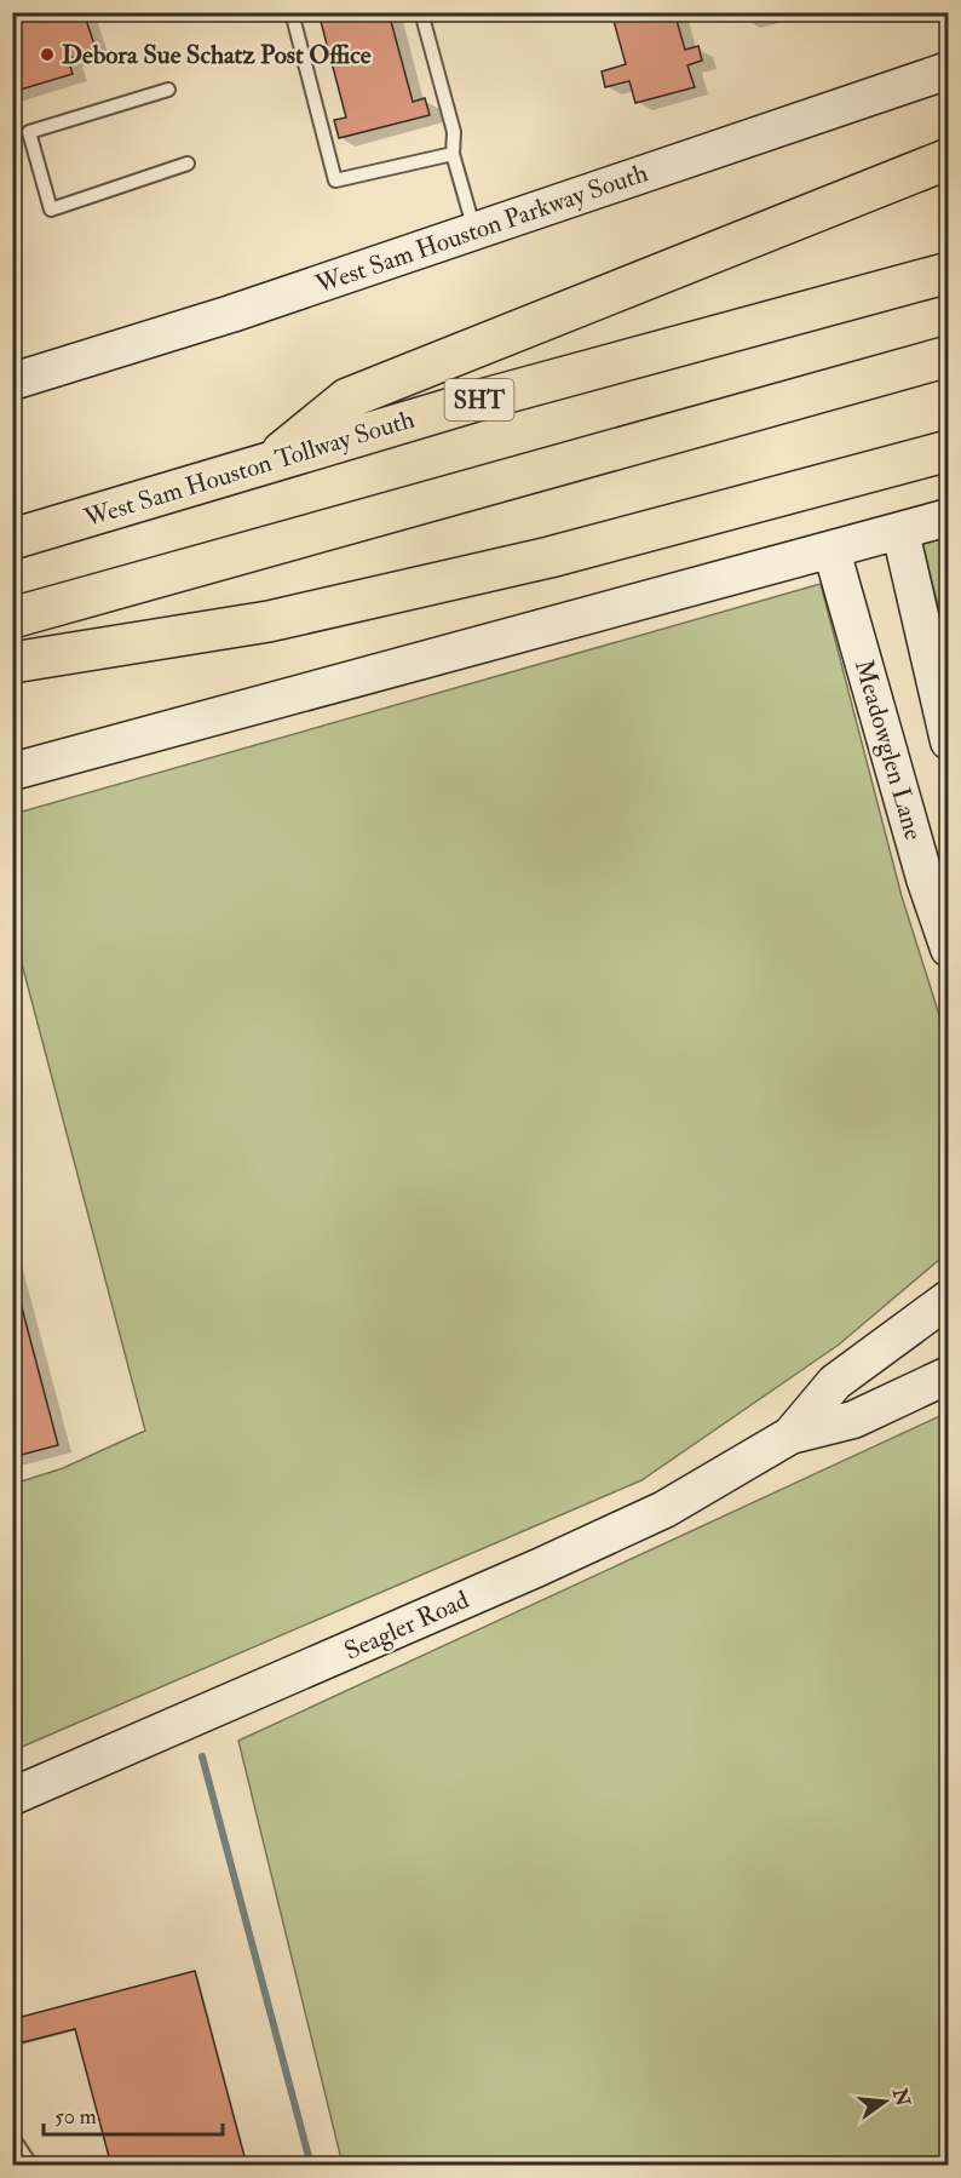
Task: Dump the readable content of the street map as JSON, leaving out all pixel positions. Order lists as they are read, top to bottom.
{
  "streets": {
    "highway": ["SHT", "West Sam Houston Tollway South"],
    "main road": ["West Sam Houston Parkway South", "Meadowglen Lane", "Seagler Road"]
  },
  "places": ["Debora Sue Schatz Post Office"],
  "scale_bar": "50 m",
  "north": "right"
}
